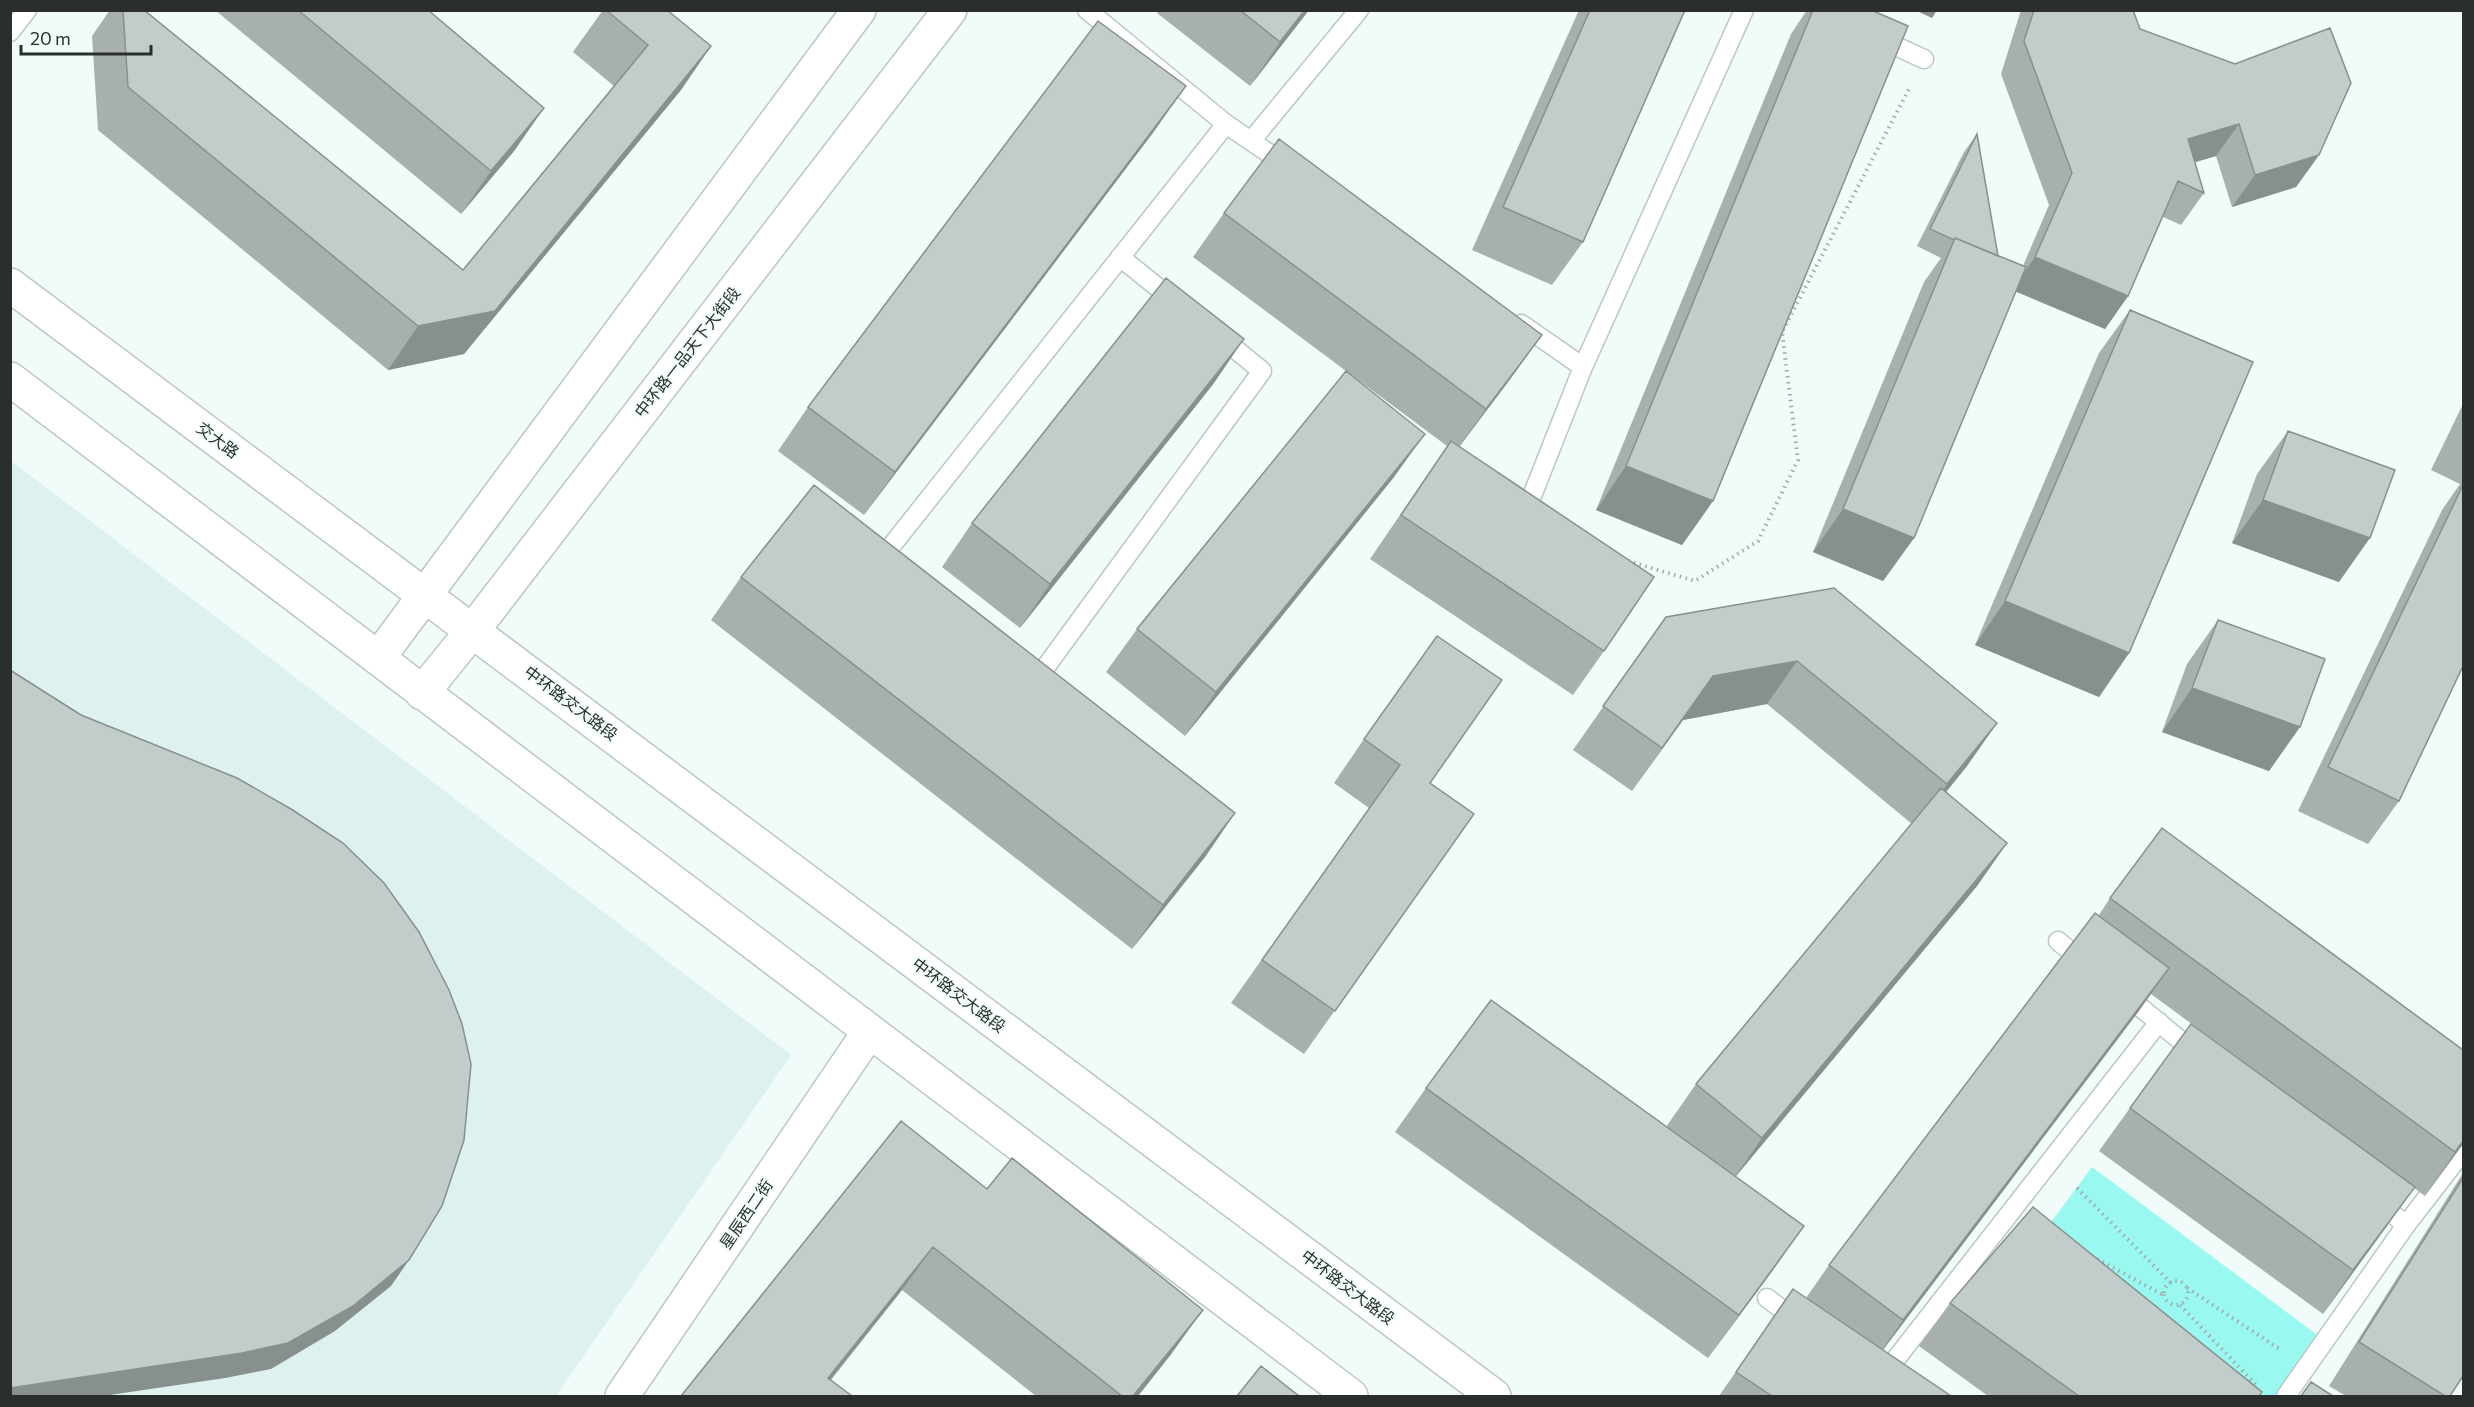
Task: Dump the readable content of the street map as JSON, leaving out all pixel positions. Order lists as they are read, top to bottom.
{
  "streets": {
    "main road": [
      "中环路一品天下大街段",
      "交大路",
      "中环路交大路段",
      "星辰西二街"
    ]
  },
  "crossings": [
    ["中环路一品天下大街段", "中环路交大路段"],
    ["交大路", "中环路交大路段"]
  ],
  "scale_bar": "20 m"
}
